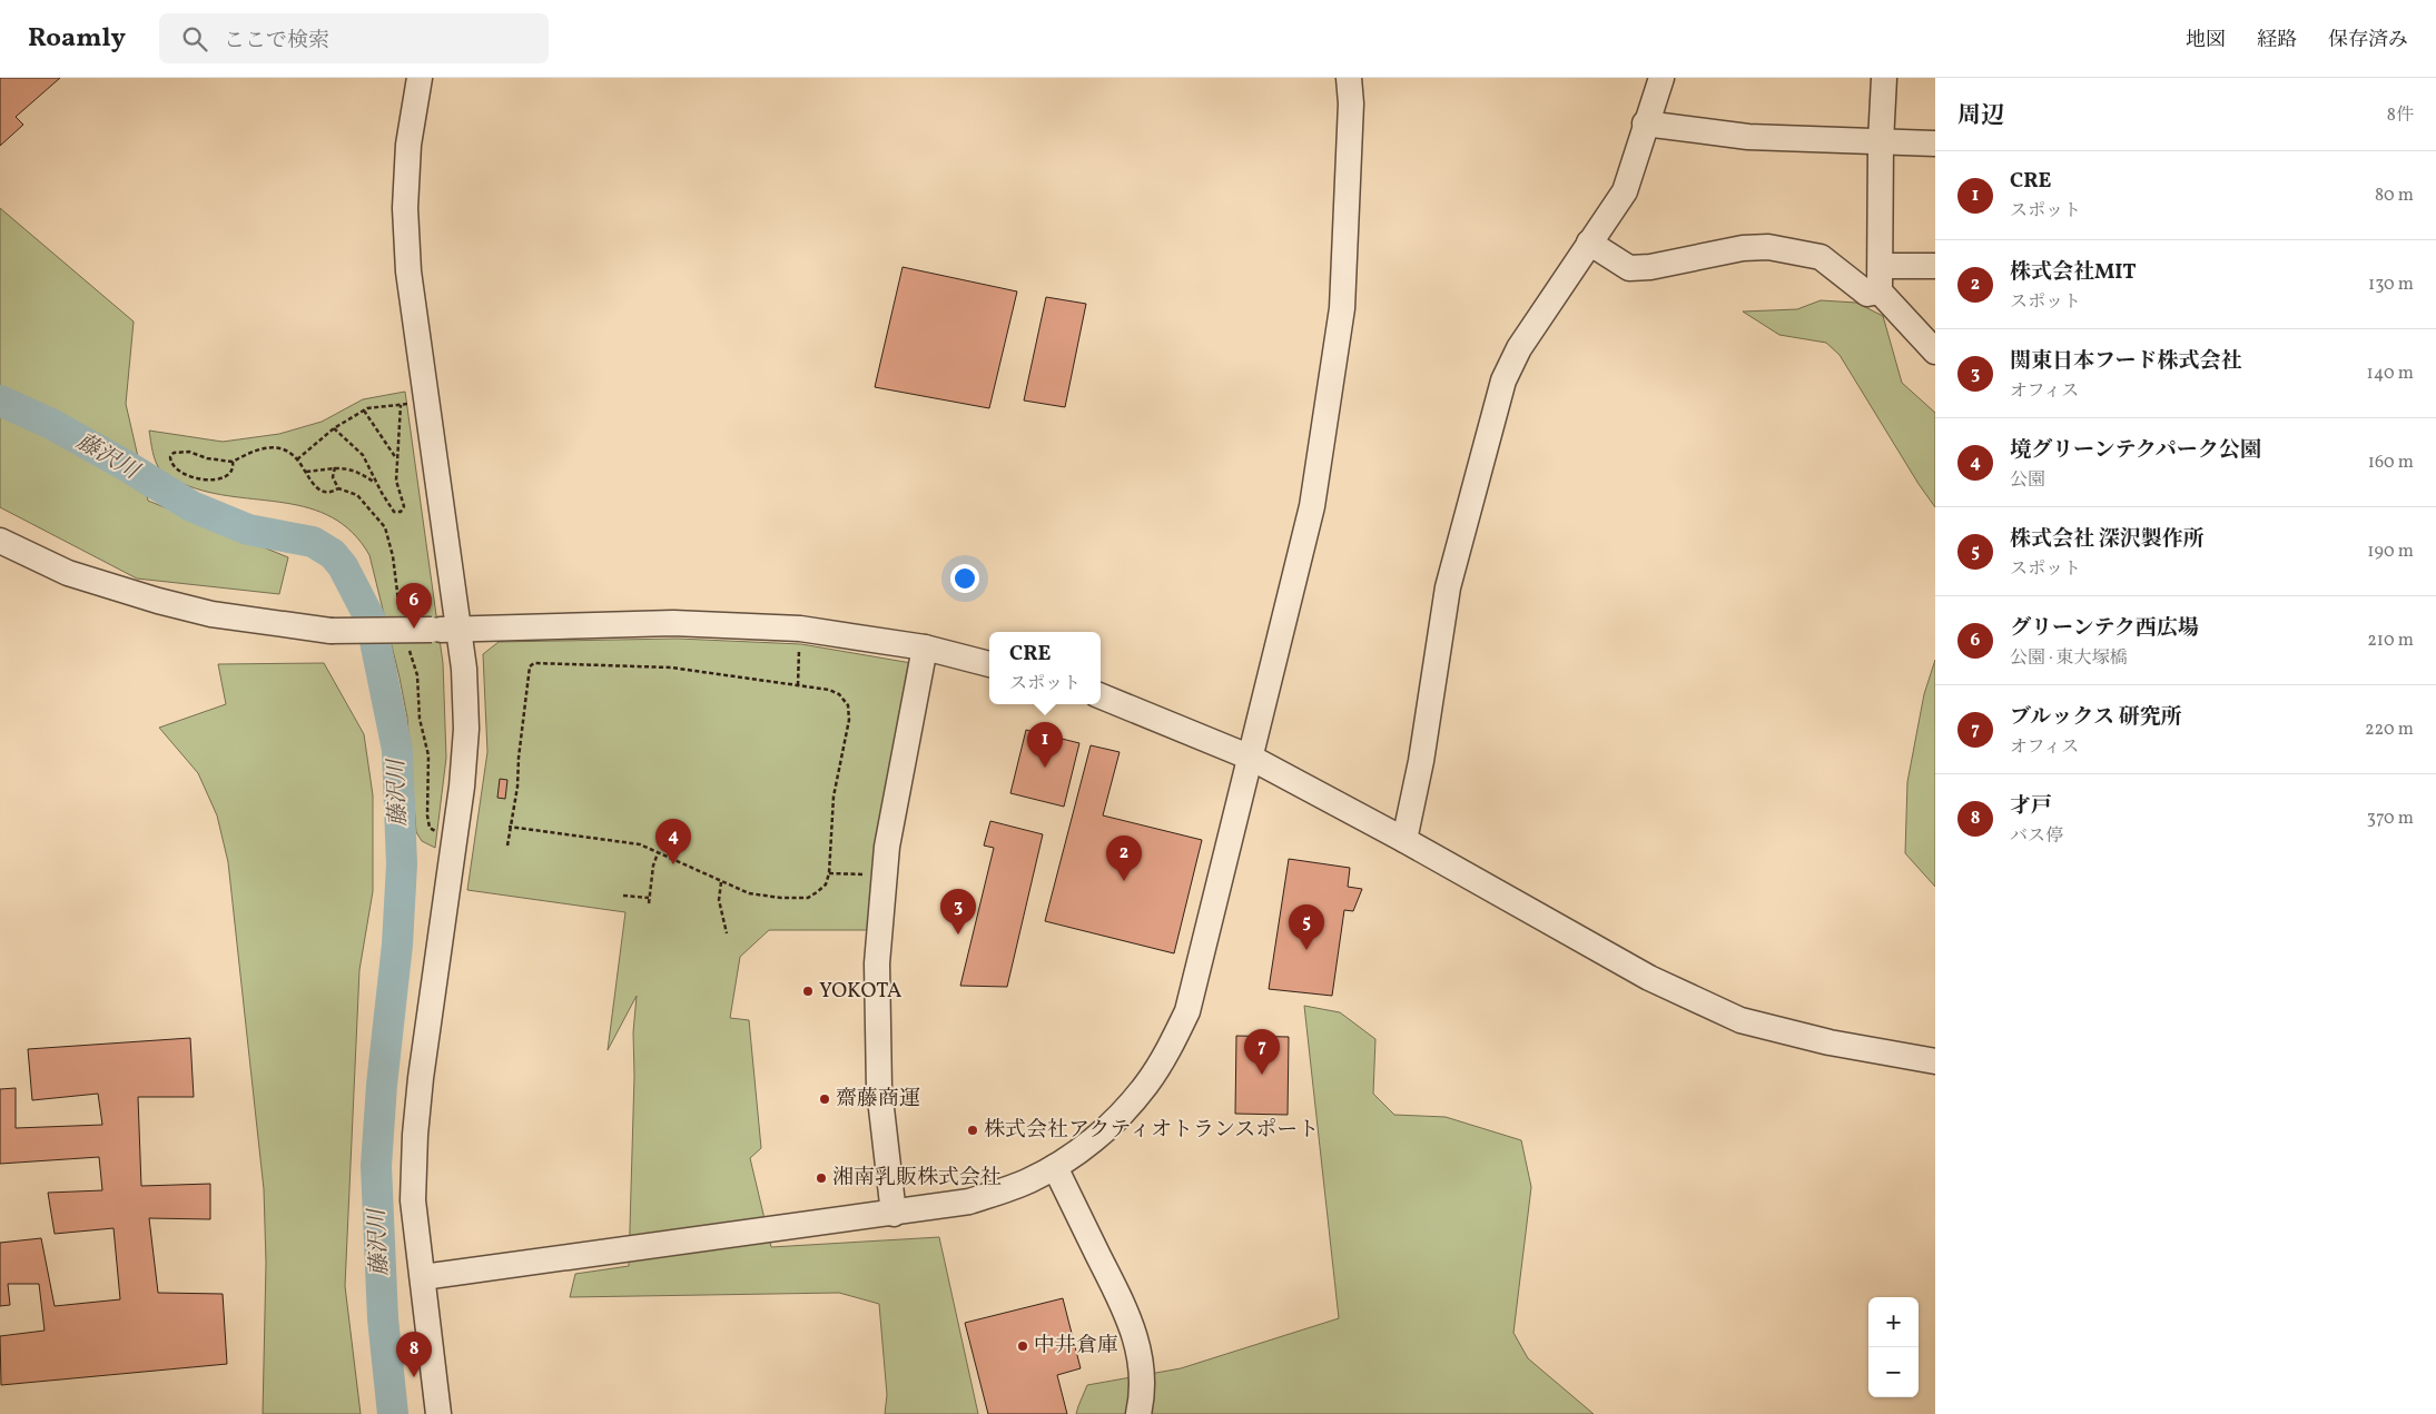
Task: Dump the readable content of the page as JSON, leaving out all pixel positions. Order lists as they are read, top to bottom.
{
  "water": ["藤沢川"],
  "places": [
    "YOKOTA",
    "齋藤商運",
    "株式会社アクティオトランスポート",
    "湘南乳販株式会社",
    "中井倉庫"
  ],
  "page": {
    "header": "Roamly",
    "search": "ここで検索",
    "nav": ["地図", "経路", "保存済み"],
    "heading": ["周辺", "8件"],
    "list": [
      {
        "mark": "1",
        "name": "CRE",
        "note": "スポット",
        "value": "80 m"
      },
      {
        "mark": "2",
        "name": "株式会社MIT",
        "note": "スポット",
        "value": "130 m"
      },
      {
        "mark": "3",
        "name": "関東日本フード株式会社",
        "note": "オフィス",
        "value": "140 m"
      },
      {
        "mark": "4",
        "name": "境グリーンテクパーク公園",
        "note": "公園",
        "value": "160 m"
      },
      {
        "mark": "5",
        "name": "株式会社 深沢製作所",
        "note": "スポット",
        "value": "190 m"
      },
      {
        "mark": "6",
        "name": "グリーンテク西広場",
        "note": "公園 · 東大塚橋",
        "value": "210 m"
      },
      {
        "mark": "7",
        "name": "ブルックス 研究所",
        "note": "オフィス",
        "value": "220 m"
      },
      {
        "mark": "8",
        "name": "才戸",
        "note": "バス停",
        "value": "370 m"
      }
    ],
    "pins": [
      "6",
      "1",
      "4",
      "2",
      "3",
      "5",
      "7",
      "8"
    ],
    "popup": ["CRE", "スポット"],
    "map_buttons": ["+", "−"]
  }
}
